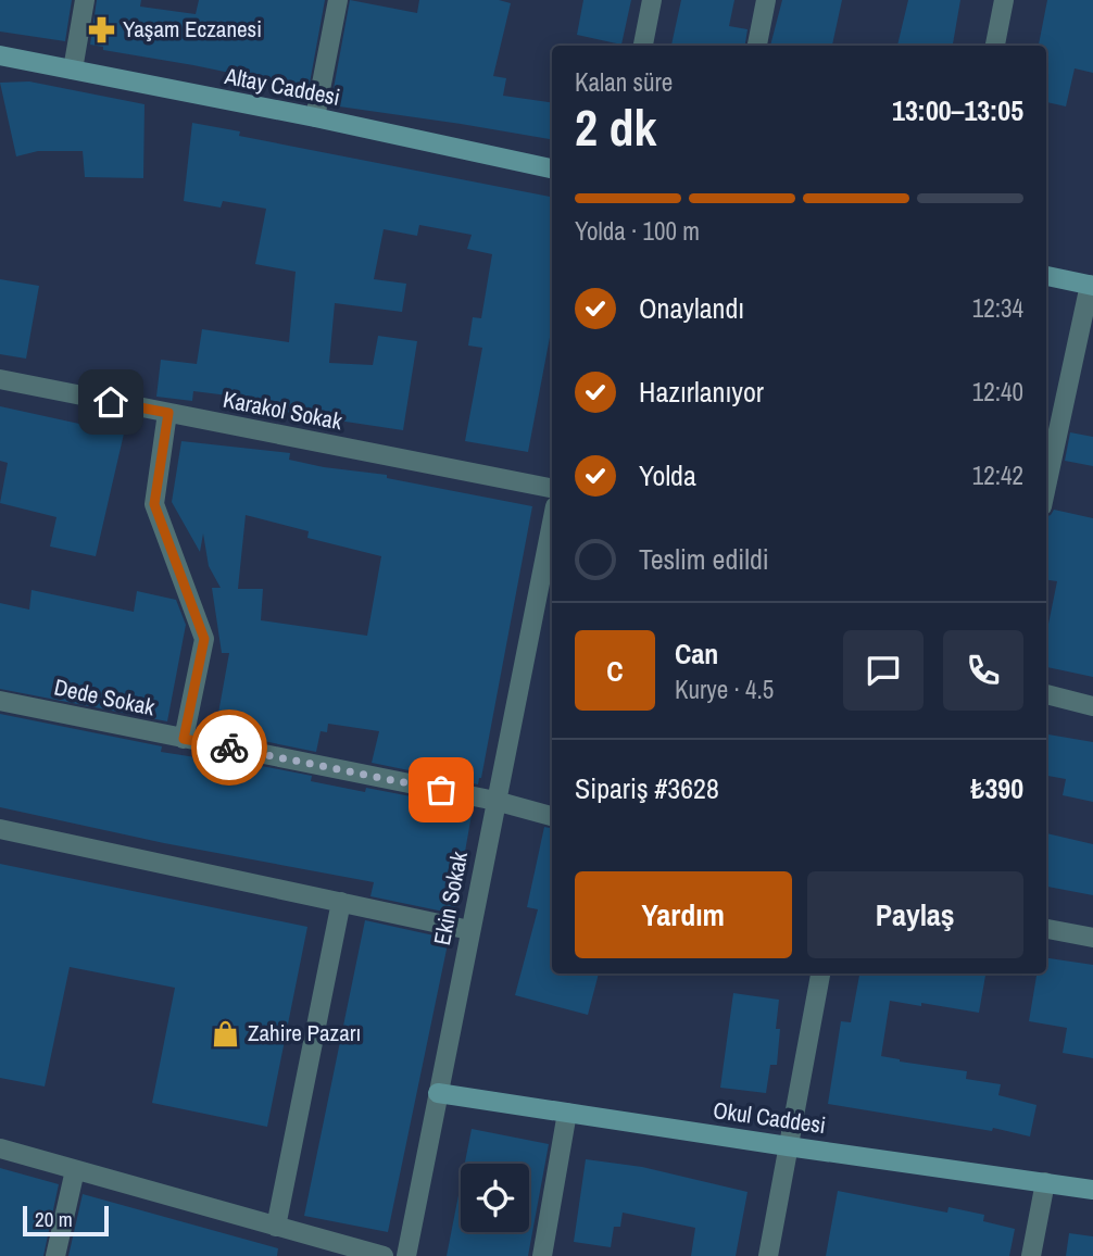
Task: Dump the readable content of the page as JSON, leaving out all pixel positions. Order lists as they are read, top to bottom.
{
  "streets": {
    "main road": ["Altay Caddesi", "Okul Caddesi"],
    "street": ["Karakol Sokak", "Dede Sokak", "Ekin Sokak"]
  },
  "crossings": [
    ["Dede Sokak", "Ekin Sokak"],
    ["Ekin Sokak", "Okul Caddesi"]
  ],
  "places": {
    "pharmacy": ["Yaşam Eczanesi"],
    "shop": ["Zahire Pazarı"]
  },
  "scale_bar": "20 m",
  "page": {
    "heading": ["2 dk", "Kalan süre", "13:00–13:05"],
    "panel": [
      "Can",
      "Kurye · 4.5",
      "Sipariş #3628",
      "₺390"
    ],
    "bar": "Yolda · 100 m",
    "list": [
      ["Onaylandı", "12:34"],
      ["Hazırlanıyor", "12:40"],
      ["Yolda", "12:42"],
      "Teslim edildi"
    ],
    "round": "C",
    "buttons": ["Yardım", "Paylaş"],
    "scale": "20 m"
  }
}
